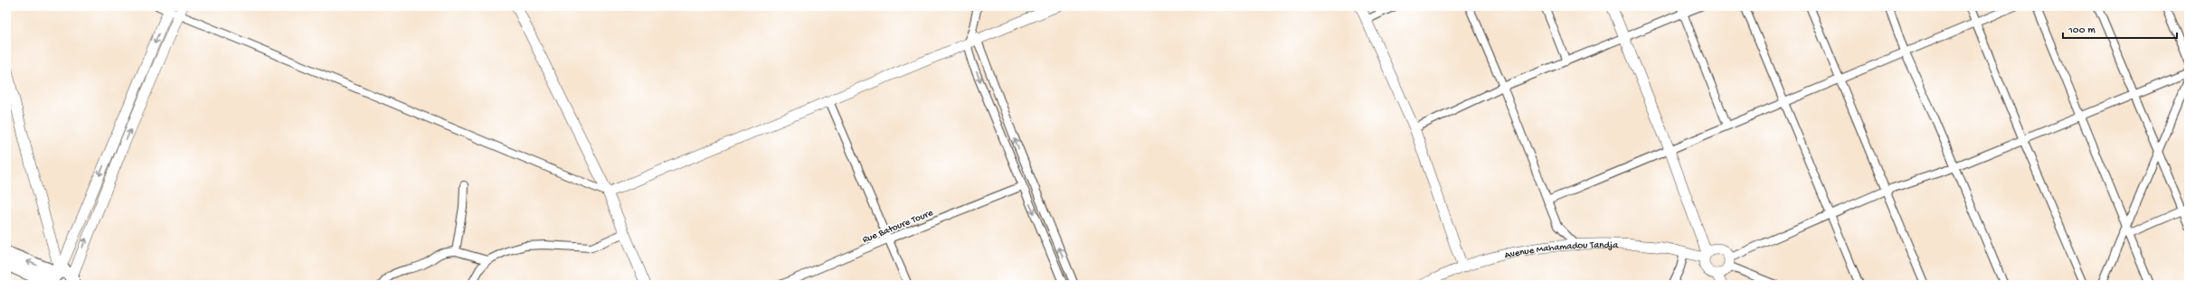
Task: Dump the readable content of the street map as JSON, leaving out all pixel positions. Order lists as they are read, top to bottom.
{
  "streets": {
    "street": ["Rue Batoure Toure", "Avenue Mahamadou Tandja"]
  },
  "scale_bar": "100 m"
}
